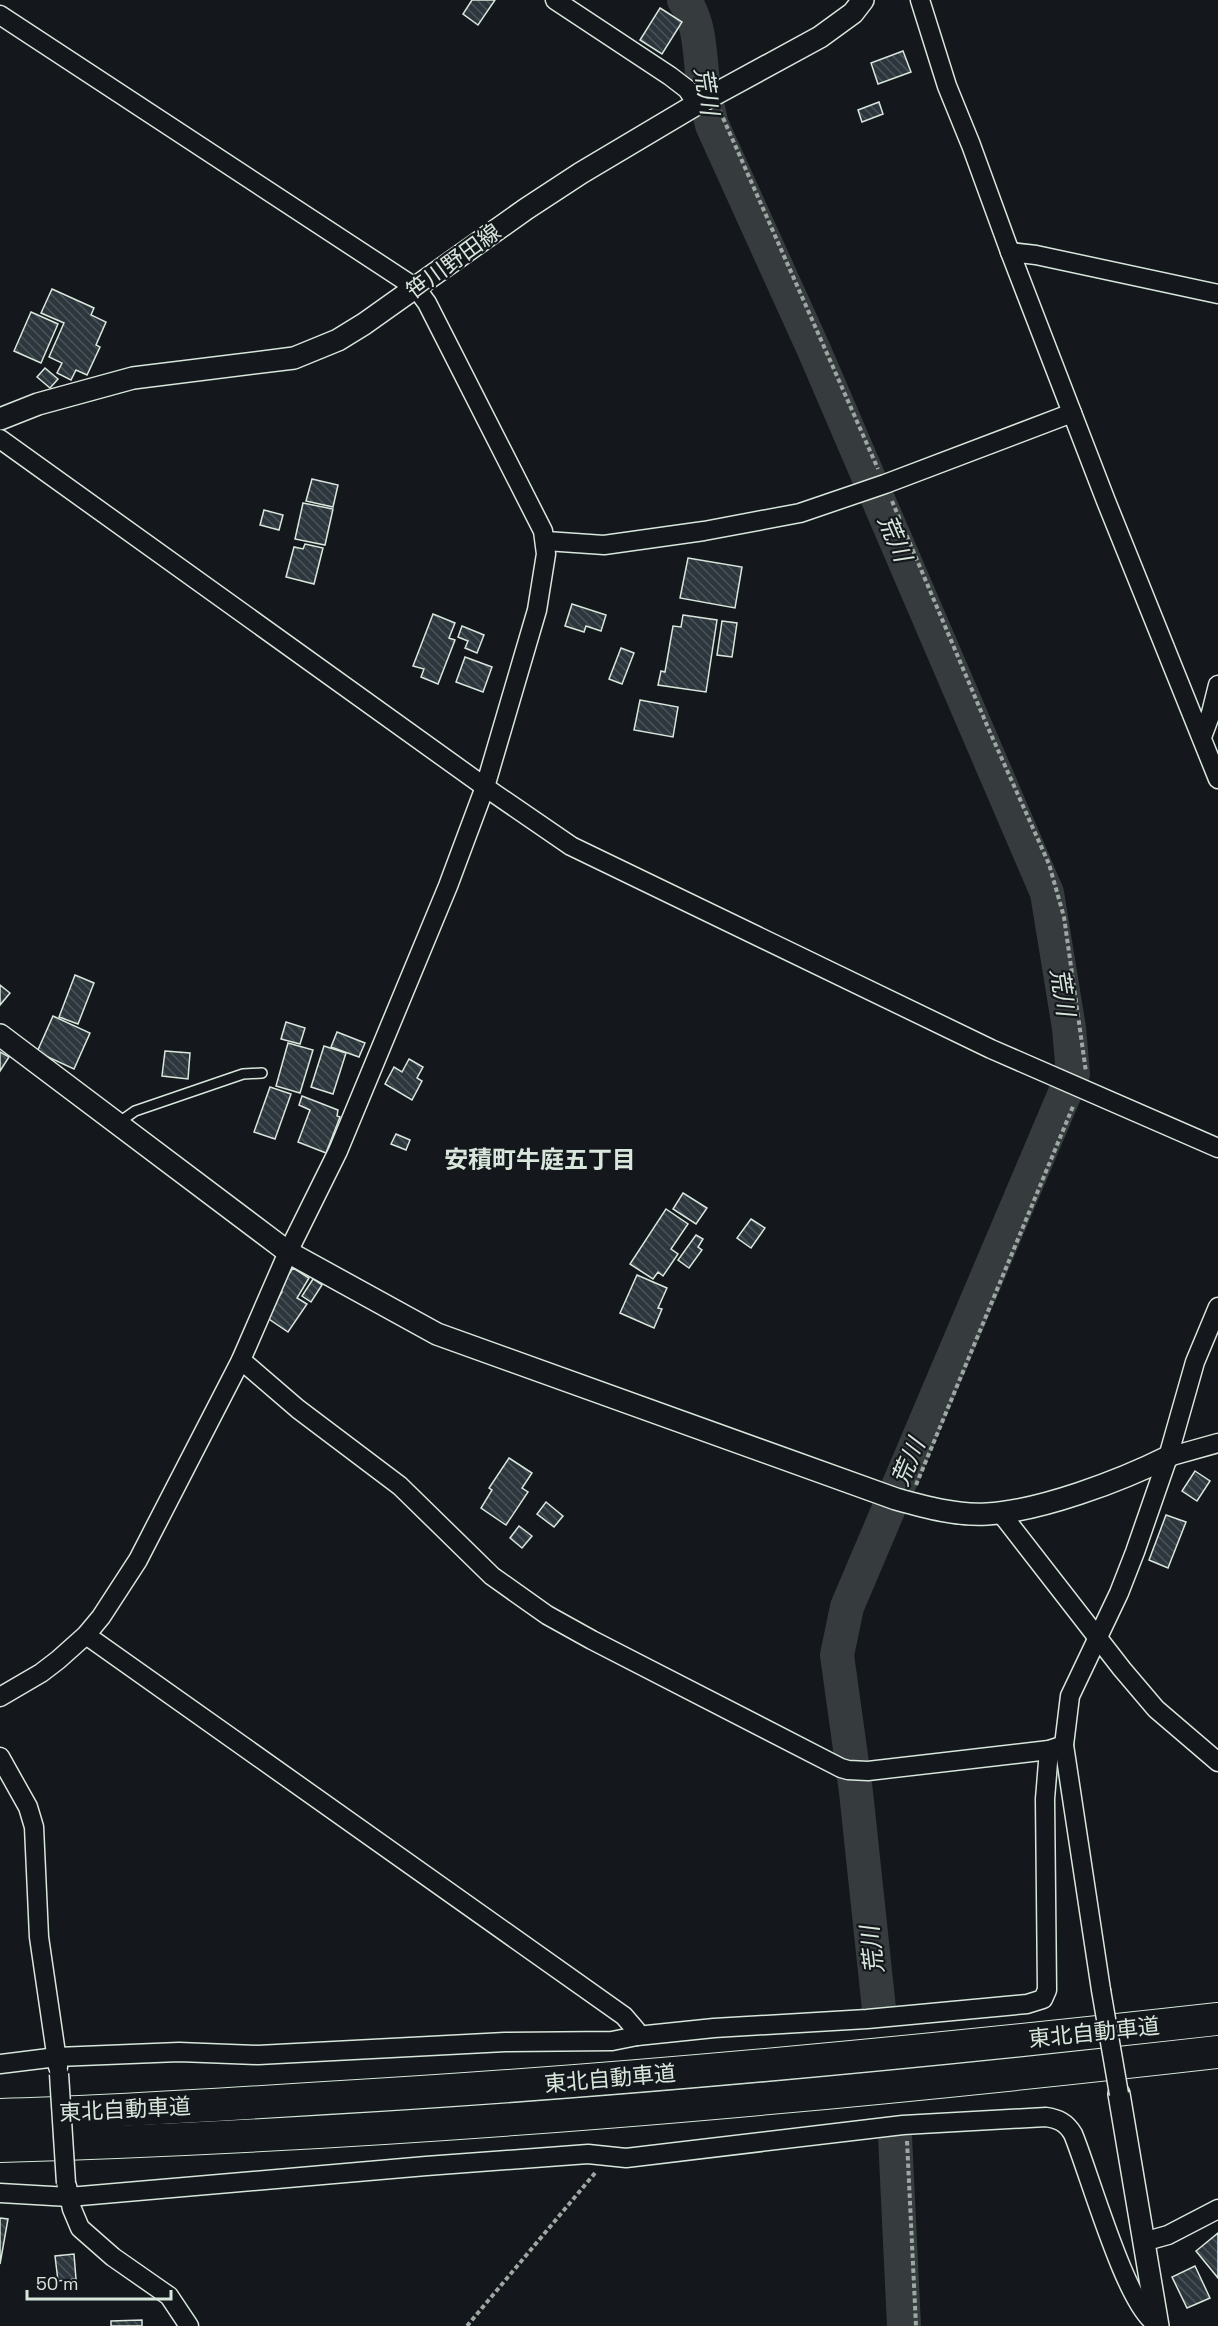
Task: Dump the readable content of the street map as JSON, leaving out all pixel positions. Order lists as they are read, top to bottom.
{
  "streets": {
    "highway": ["東北自動車道"],
    "street": ["笹川野田線"]
  },
  "districts": ["安積町牛庭五丁目"],
  "water": ["荒川"],
  "scale_bar": "50 m"
}
